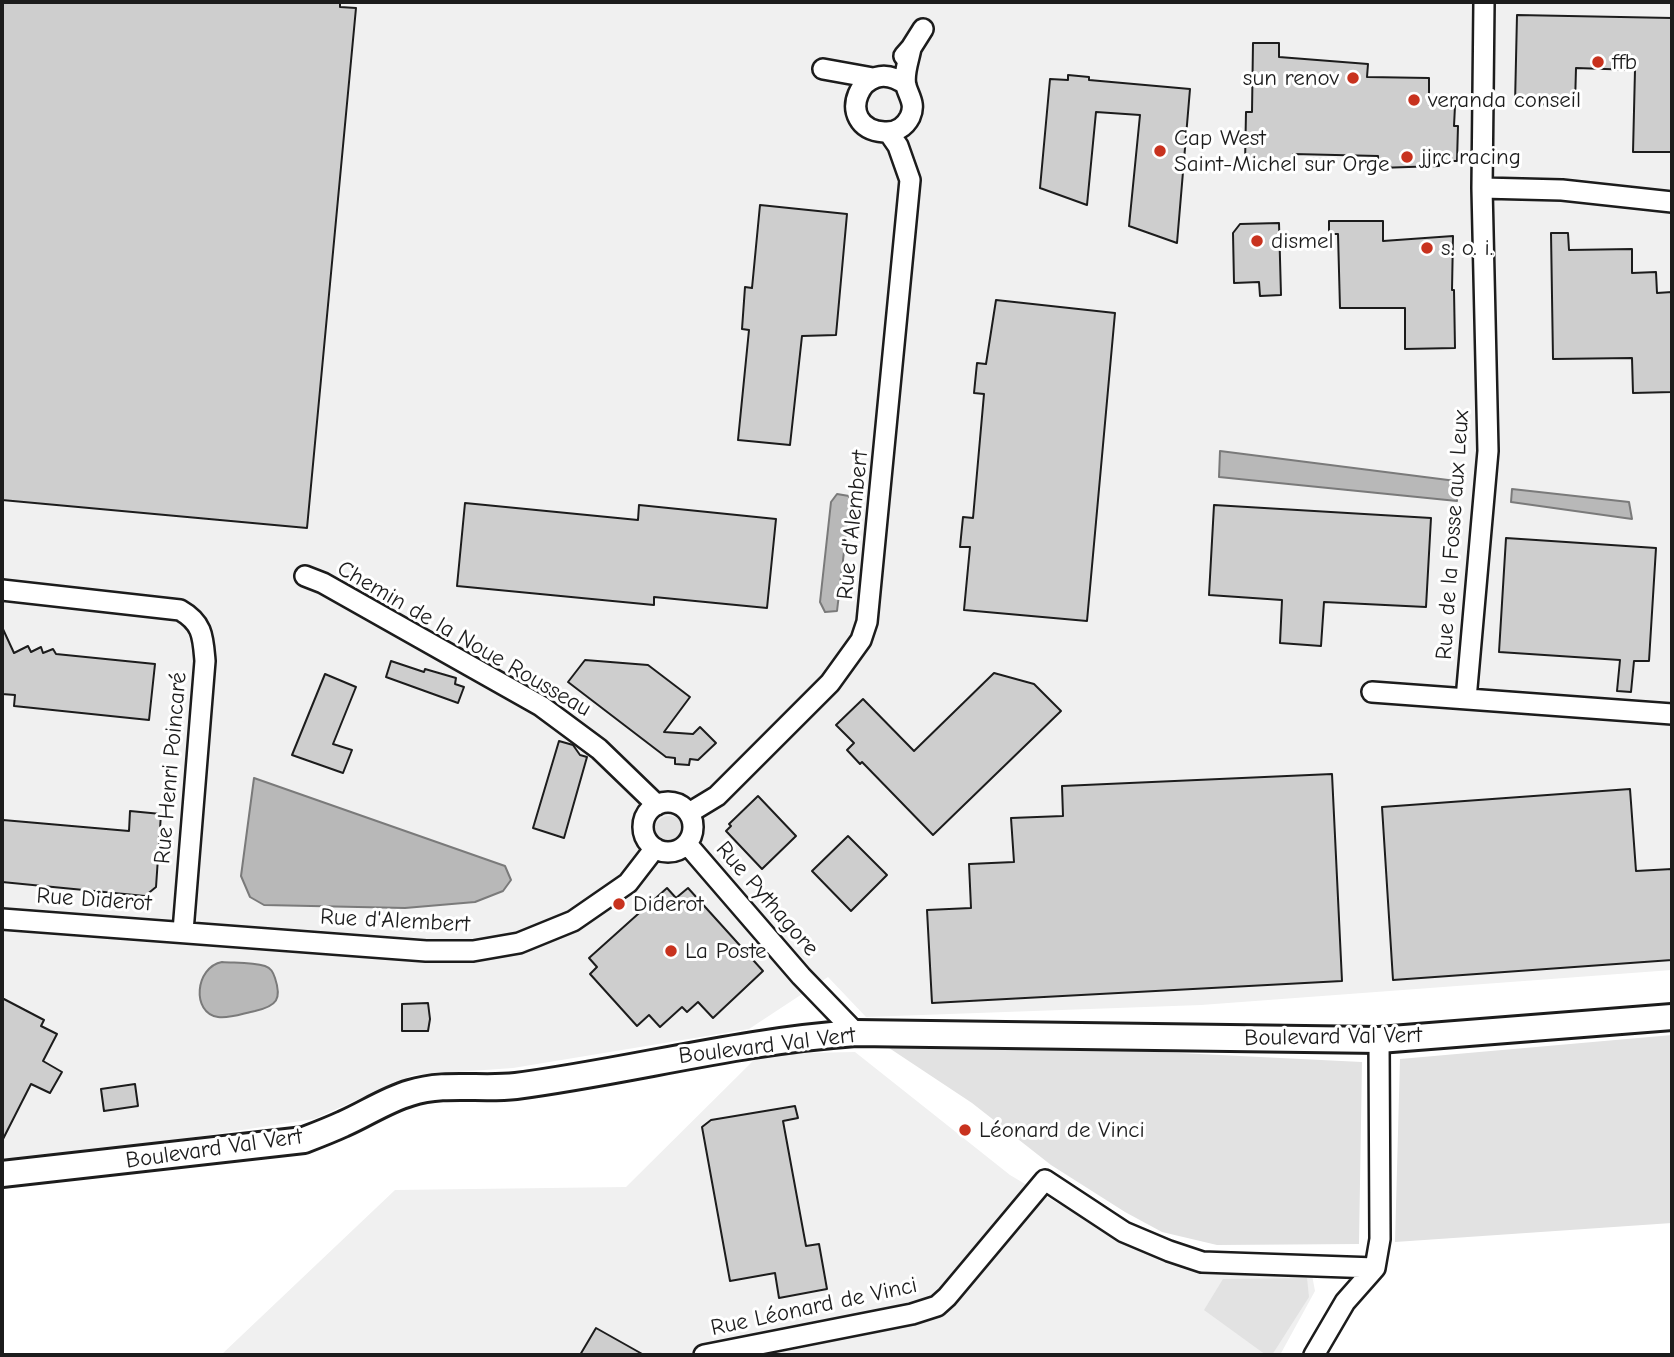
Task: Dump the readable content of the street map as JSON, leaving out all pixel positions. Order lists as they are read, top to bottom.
{
  "streets": {
    "street": [
      "Rue d'Alembert",
      "Rue de la Fosse aux Leux",
      "Chemin de la Noue Rousseau",
      "Rue Henri Poincaré",
      "Rue Pythagore",
      "Rue Diderot",
      "Boulevard Val Vert",
      "Rue Léonard de Vinci"
    ]
  },
  "crossings": [
    ["Rue d'Alembert", "Chemin de la Noue Rousseau"],
    ["Rue d'Alembert", "Rue Henri Poincaré"],
    ["Rue d'Alembert", "Rue Pythagore"],
    ["Rue d'Alembert", "Rue Diderot"],
    ["Chemin de la Noue Rousseau", "Rue Pythagore"],
    ["Rue Henri Poincaré", "Rue Diderot"],
    ["Rue Pythagore", "Boulevard Val Vert"]
  ],
  "places": [
    "ffb",
    "sun renov",
    "veranda conseil",
    "Cap West Saint-Michel sur Orge",
    "jjrc racing",
    "dismel",
    "s. o. i.",
    "Diderot",
    "La Poste",
    "Léonard de Vinci"
  ]
}
